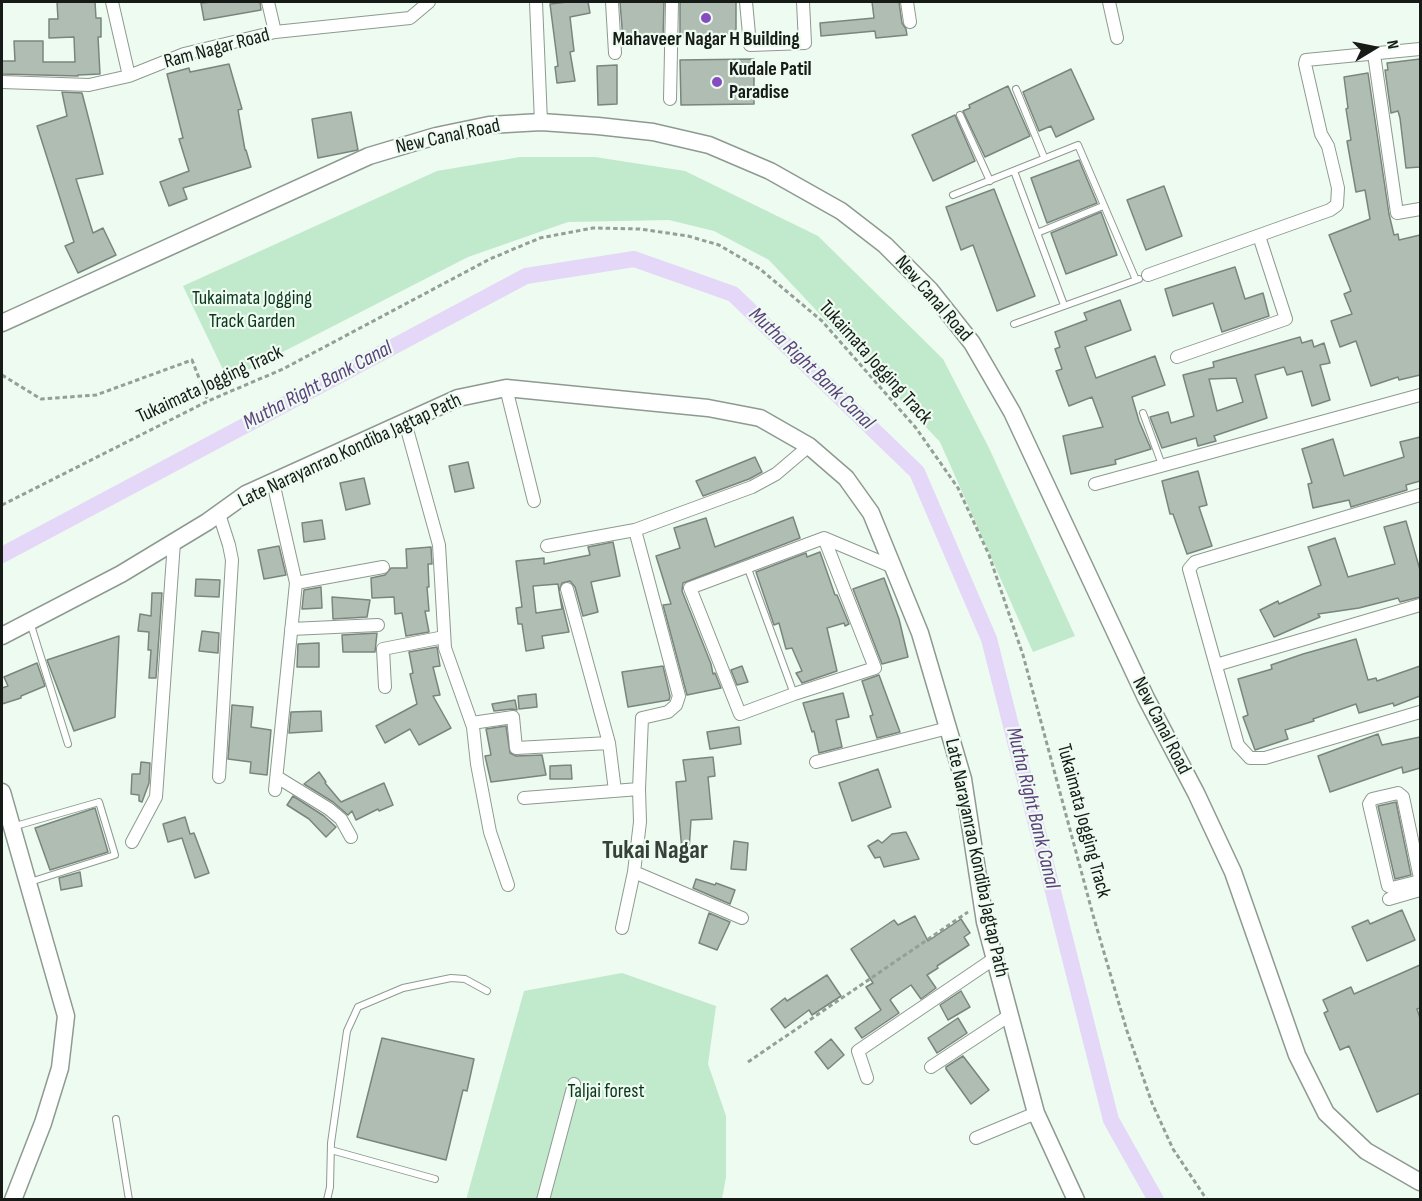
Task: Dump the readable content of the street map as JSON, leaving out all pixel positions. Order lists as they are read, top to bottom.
{
  "streets": {
    "street": ["Ram Nagar Road", "New Canal Road", "Late Narayanrao Kondiba Jagtap Path"],
    "path": ["Tukaimata Jogging Track"]
  },
  "districts": ["Tukai Nagar"],
  "water": ["Mutha Right Bank Canal"],
  "parks": ["Tukaimata Jogging Track Garden", "Taljai forest"],
  "places": ["Mahaveer Nagar H Building", "Kudale Patil Paradise"],
  "north": "right"
}
